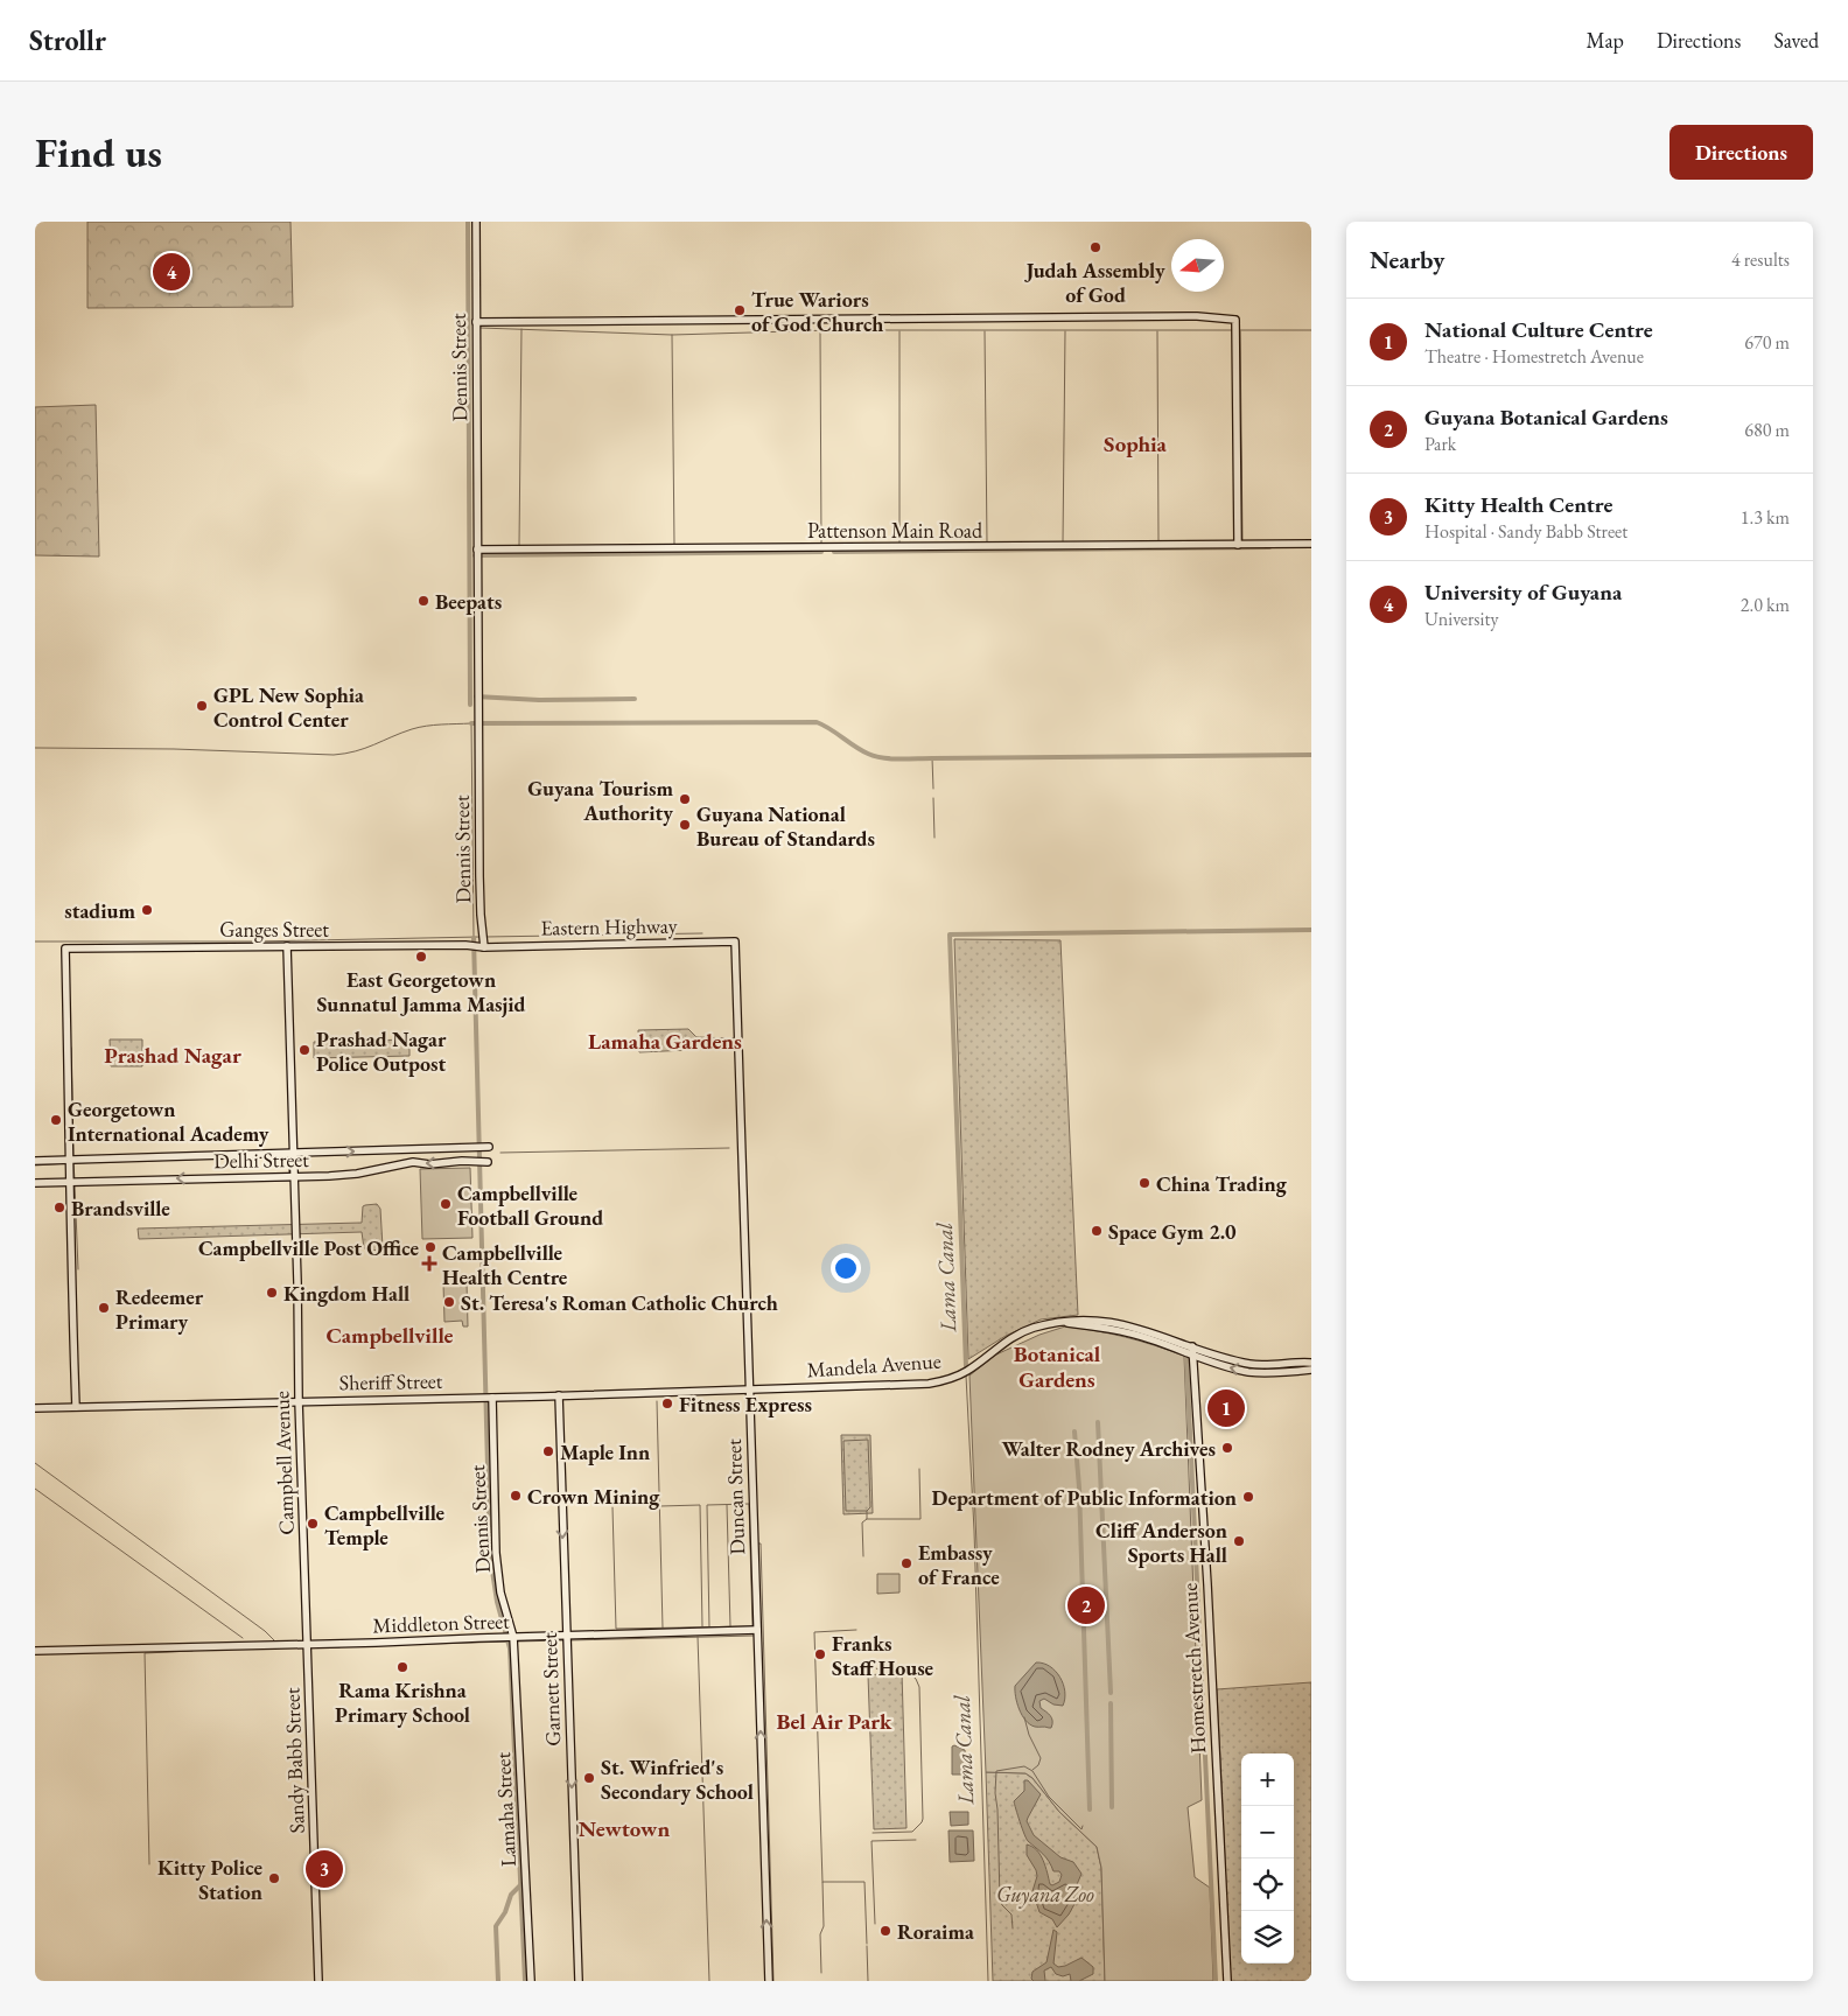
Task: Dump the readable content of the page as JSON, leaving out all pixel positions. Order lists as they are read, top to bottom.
{
  "streets": {
    "street": [
      "Dennis Street",
      "Pattenson Main Road",
      "Eastern Highway",
      "Ganges Street",
      "Delhi Street",
      "Mandela Avenue",
      "Sheriff Street",
      "Campbell Avenue",
      "Duncan Street",
      "Middleton Street",
      "Homestretch Avenue",
      "Garnett Street",
      "Sandy Babb Street",
      "Lamaha Street"
    ]
  },
  "crossings": [
    ["Dennis Street", "Pattenson Main Road"],
    ["Dennis Street", "Eastern Highway"],
    ["Dennis Street", "Ganges Street"],
    ["Dennis Street", "Sheriff Street"],
    ["Dennis Street", "Middleton Street"],
    ["Dennis Street", "Lamaha Street"],
    ["Eastern Highway", "Ganges Street"],
    ["Eastern Highway", "Duncan Street"],
    ["Ganges Street", "Delhi Street"],
    ["Ganges Street", "Campbell Avenue"],
    ["Delhi Street", "Campbell Avenue"],
    ["Mandela Avenue", "Sheriff Street"],
    ["Mandela Avenue", "Duncan Street"],
    ["Mandela Avenue", "Homestretch Avenue"],
    ["Sheriff Street", "Campbell Avenue"],
    ["Sheriff Street", "Duncan Street"],
    ["Sheriff Street", "Garnett Street"],
    ["Campbell Avenue", "Middleton Street"],
    ["Campbell Avenue", "Sandy Babb Street"],
    ["Duncan Street", "Middleton Street"],
    ["Middleton Street", "Garnett Street"],
    ["Middleton Street", "Sandy Babb Street"],
    ["Middleton Street", "Lamaha Street"]
  ],
  "one_way": ["Garnett Street"],
  "districts": [
    "Sophia",
    "Lamaha Gardens",
    "Prashad Nagar",
    "Campbellville",
    "Botanical Gardens",
    "Bel Air Park",
    "Newtown"
  ],
  "water": ["Lama Canal"],
  "parks": ["Guyana Zoo"],
  "places": {
    "other": [
      "Judah Assembly of God",
      "True Wariors of God Church",
      "Beepats",
      "GPL New Sophia Control Center",
      "Guyana Tourism Authority",
      "Guyana National Bureau of Standards",
      "stadium",
      "East Georgetown Sunnatul Jamma Masjid",
      "Prashad Nagar Police Outpost",
      "Georgetown International Academy",
      "China Trading",
      "Campbellville Football Ground",
      "Brandsville",
      "Space Gym 2.0",
      "Campbellville Post Office",
      "Kingdom Hall",
      "St. Teresa's Roman Catholic Church",
      "Redeemer Primary",
      "Fitness Express",
      "Walter Rodney Archives",
      "Maple Inn",
      "Crown Mining",
      "Department of Public Information",
      "Campbellville Temple",
      "Cliff Anderson Sports Hall",
      "Embassy of France",
      "Franks Staff House",
      "Rama Krishna Primary School",
      "St. Winfried's Secondary School",
      "Kitty Police Station",
      "Roraima"
    ],
    "health": ["Campbellville Health Centre"]
  },
  "north": "left",
  "page": {
    "header": "Strollr",
    "nav": ["Map", "Directions", "Saved"],
    "buttons": "Directions",
    "title": "Find us",
    "heading": ["Nearby", "4 results"],
    "pins": [
      "4",
      "1",
      "2",
      "3"
    ],
    "list": [
      {
        "mark": "1",
        "name": "National Culture Centre",
        "note": "Theatre · Homestretch Avenue",
        "value": "670 m"
      },
      {
        "mark": "2",
        "name": "Guyana Botanical Gardens",
        "note": "Park",
        "value": "680 m"
      },
      {
        "mark": "3",
        "name": "Kitty Health Centre",
        "note": "Hospital · Sandy Babb Street",
        "value": "1.3 km"
      },
      {
        "mark": "4",
        "name": "University of Guyana",
        "note": "University",
        "value": "2.0 km"
      }
    ],
    "map_buttons": ["+", "−"]
  }
}
